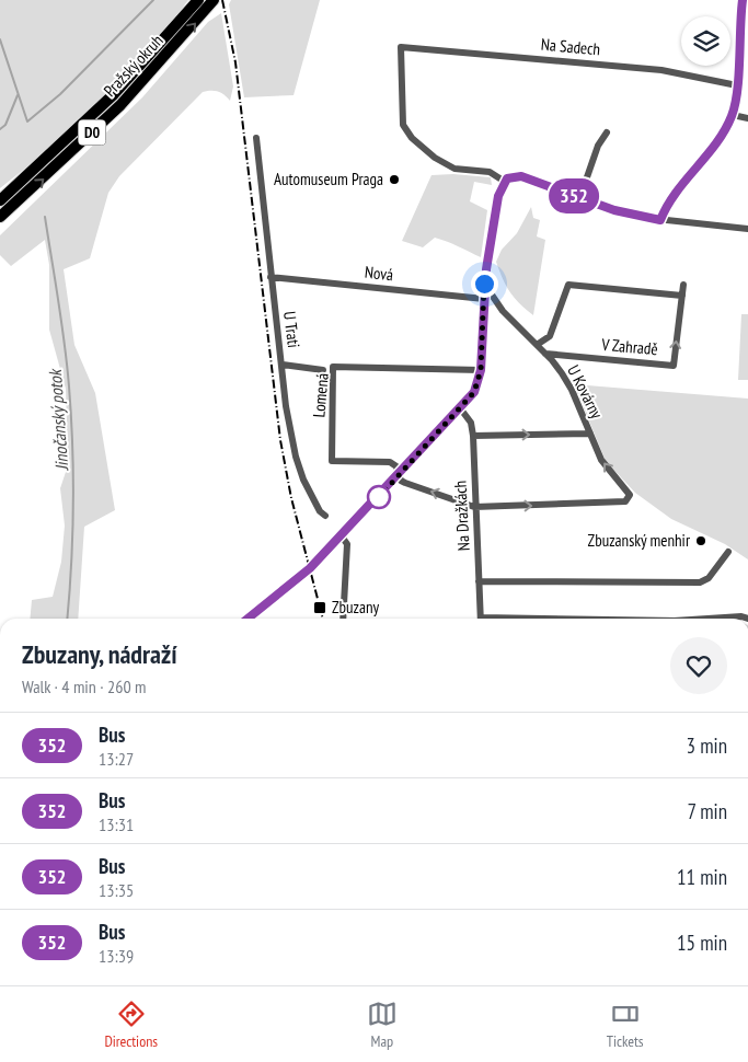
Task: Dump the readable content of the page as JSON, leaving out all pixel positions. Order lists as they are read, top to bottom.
{
  "streets": {
    "highway": ["Pražský okruh", "D0"],
    "street": [
      "Na Sadech",
      "Nová",
      "U Trati",
      "V Zahradě",
      "U Kovárny",
      "Lomená",
      "Na Dražkách"
    ]
  },
  "crossings": [
    ["Nová", "U Trati"],
    ["V Zahradě", "U Kovárny"],
    ["U Kovárny", "Na Dražkách"]
  ],
  "water": ["Jinočanský potok"],
  "places": {
    "other": ["Automuseum Praga", "Zbuzanský menhir"],
    "transit": ["Zbuzany"]
  },
  "lines": ["bus line 352"],
  "page": {
    "on_map": "352",
    "heading": ["Zbuzany, nádraží", "Walk · 4 min · 260 m"],
    "list": [
      {
        "mark": "352",
        "name": "Bus",
        "note": "13:27",
        "value": "3 min"
      },
      {
        "mark": "352",
        "name": "Bus",
        "note": "13:31",
        "value": "7 min"
      },
      {
        "mark": "352",
        "name": "Bus",
        "note": "13:35",
        "value": "11 min"
      },
      {
        "mark": "352",
        "name": "Bus",
        "note": "13:39",
        "value": "15 min"
      }
    ],
    "tabs": ["Directions", "Map", "Tickets"]
  }
}
